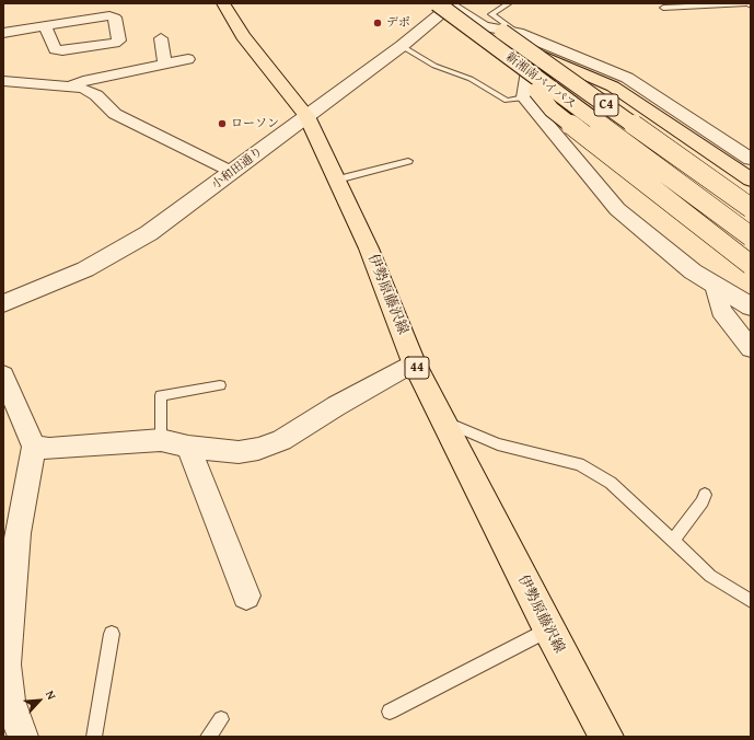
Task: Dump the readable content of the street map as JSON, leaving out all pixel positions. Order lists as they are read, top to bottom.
{
  "streets": {
    "main road": [
      "新湘南バイパス",
      "C4",
      "伊勢原藤沢線",
      "44"
    ],
    "street": ["小和田通り"]
  },
  "crossings": [
    ["新湘南バイパス", "小和田通り"],
    ["小和田通り", "伊勢原藤沢線"]
  ],
  "places": ["デポ", "ローソン"],
  "north": "top right"
}
